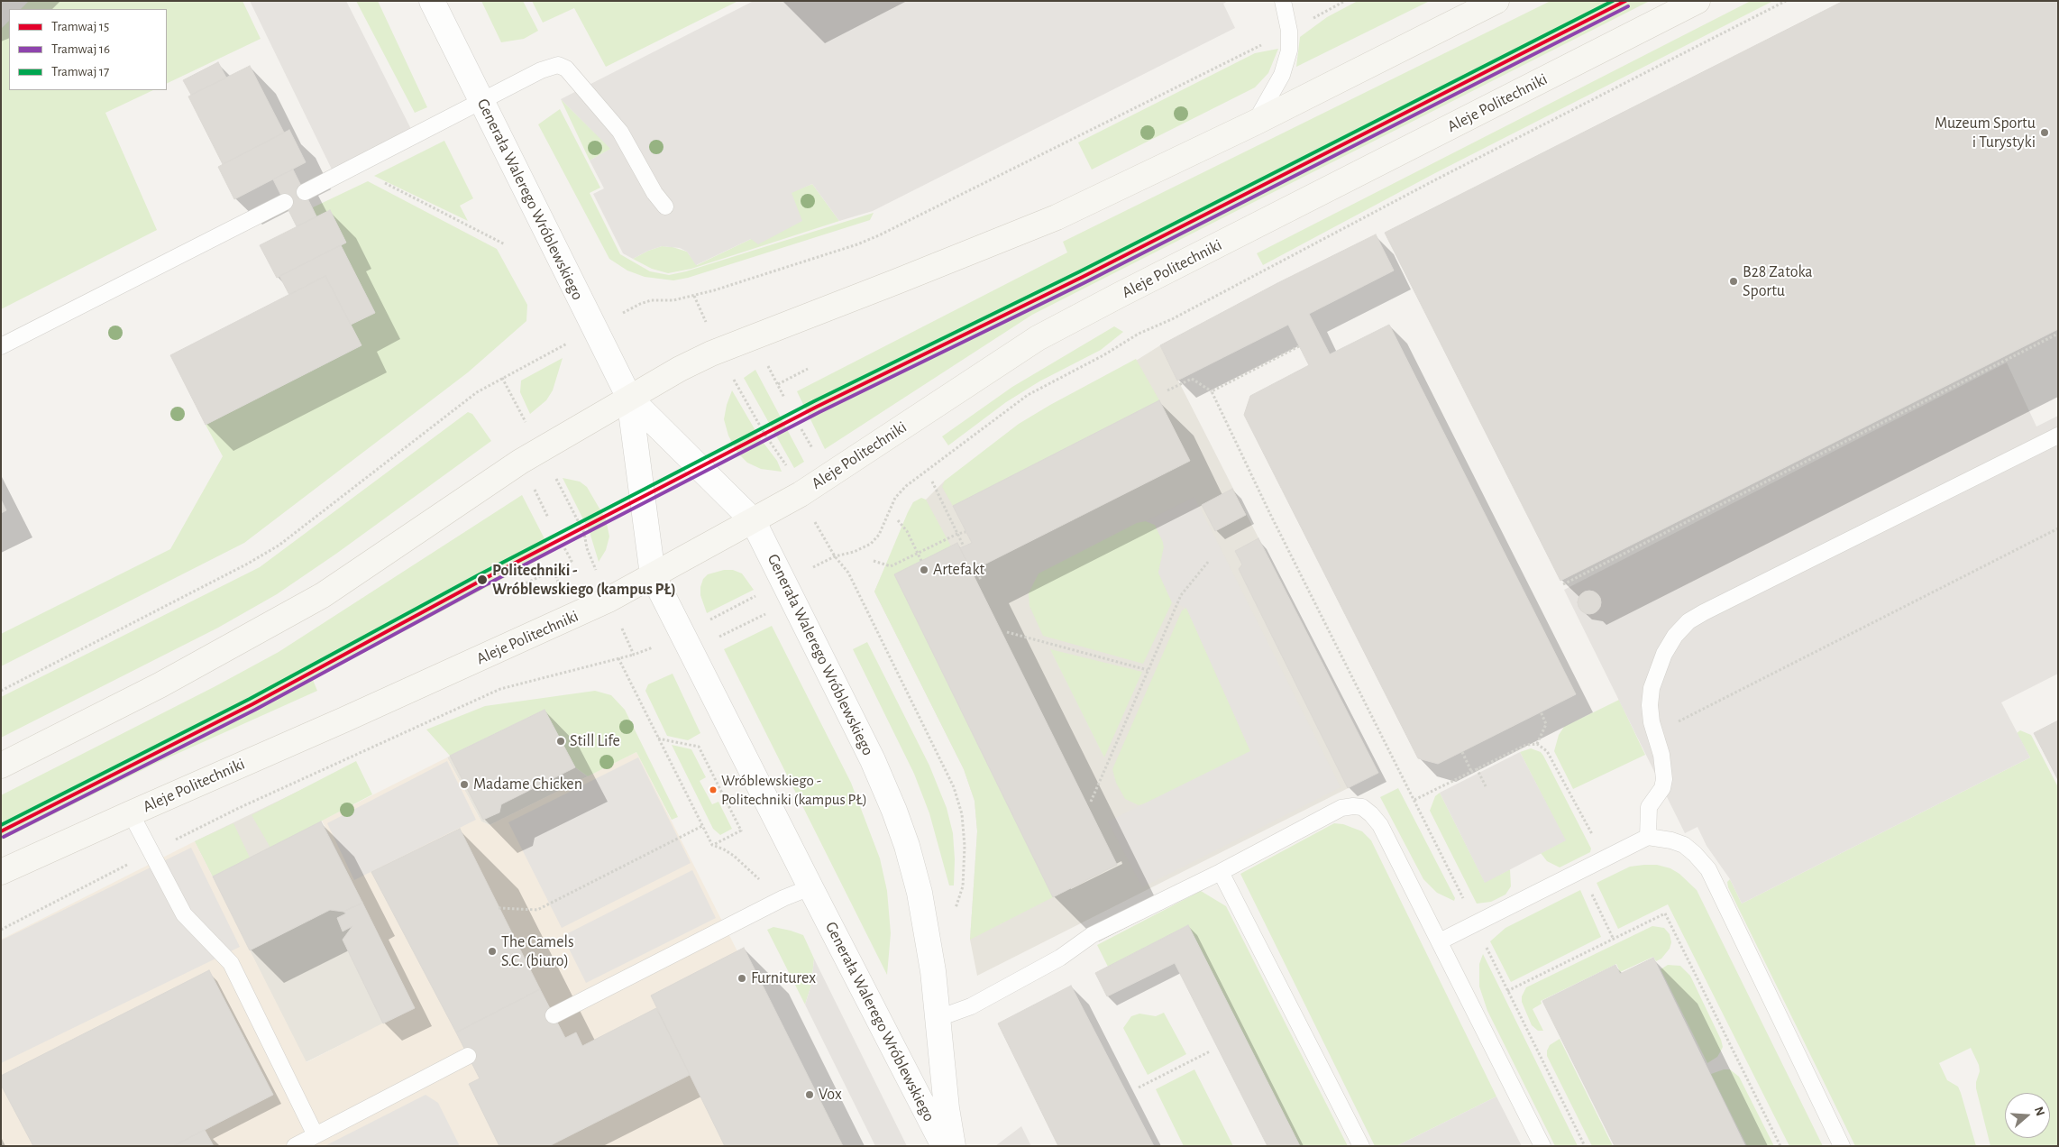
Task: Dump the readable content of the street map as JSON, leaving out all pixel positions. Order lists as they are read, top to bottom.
{
  "streets": {
    "main road": ["Aleje Politechniki"],
    "street": ["Generała Walerego Wróblewskiego"]
  },
  "crossings": [
    ["Aleje Politechniki", "Generała Walerego Wróblewskiego"]
  ],
  "places": [
    "Muzeum Sportu i Turystyki",
    "B28 Zatoka Sportu",
    "Artefakt",
    "Politechniki - Wróblewskiego (kampus PŁ)",
    "Still Life",
    "Madame Chicken",
    "Wróblewskiego - Politechniki (kampus PŁ)",
    "The Camels S.C. (biuro)",
    "Furniturex",
    "Vox"
  ],
  "lines": ["tram line 15", "tram line 17", "tram line 16"],
  "legend": ["Tramwaj 15", "Tramwaj 16", "Tramwaj 17"],
  "north": "right"
}
